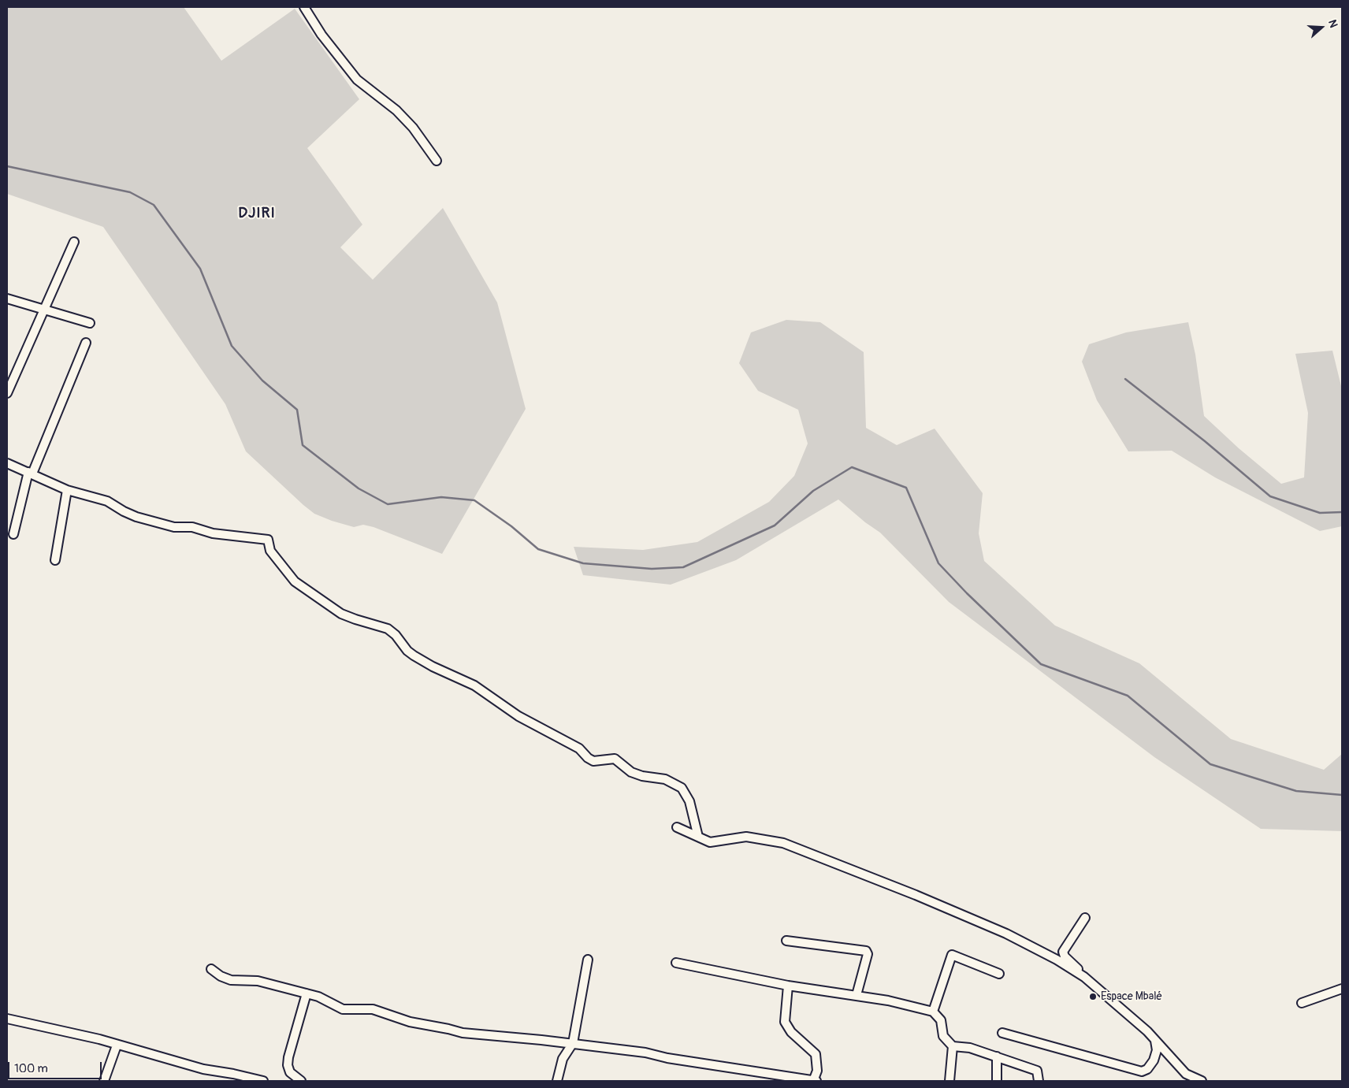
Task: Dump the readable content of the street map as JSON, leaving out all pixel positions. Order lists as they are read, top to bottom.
{
  "districts": ["DJIRI"],
  "places": ["Espace Mbalé"],
  "scale_bar": "100 m",
  "north": "right"
}
